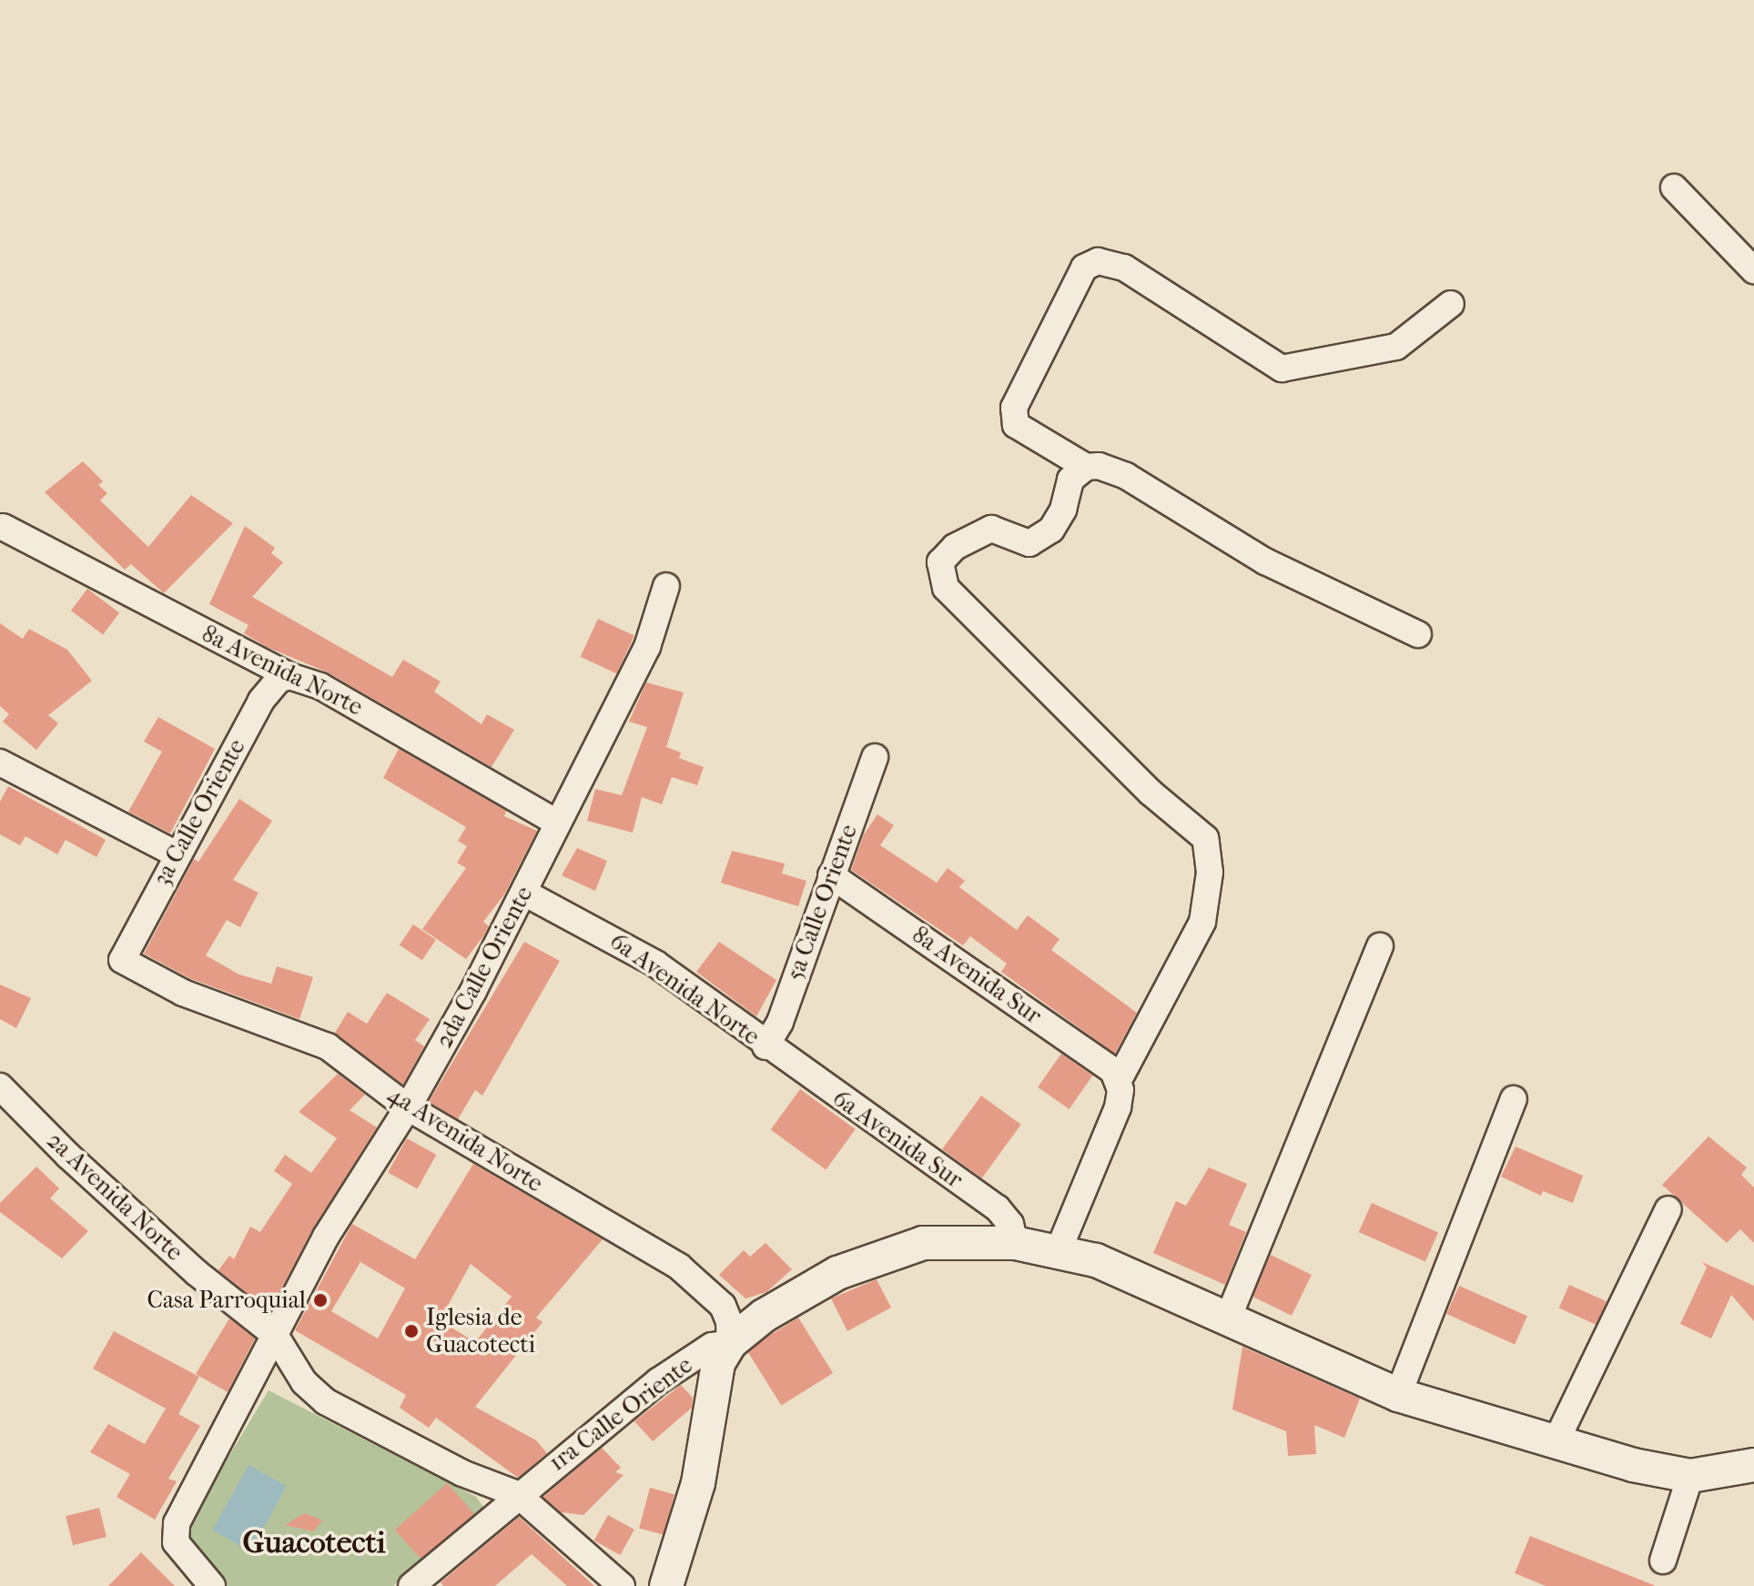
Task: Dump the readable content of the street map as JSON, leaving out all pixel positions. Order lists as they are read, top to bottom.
{
  "streets": {
    "street": [
      "8a Avenida Norte",
      "3a Calle Oriente",
      "5a Calle Oriente",
      "2da Calle Oriente",
      "8a Avenida Sur",
      "6a Avenida Norte",
      "4a Avenida Norte",
      "6a Avenida Sur",
      "2a Avenida Norte",
      "1ra Calle Oriente"
    ]
  },
  "crossings": [
    ["8a Avenida Norte", "3a Calle Oriente"],
    ["8a Avenida Norte", "2da Calle Oriente"],
    ["3a Calle Oriente", "4a Avenida Norte"],
    ["5a Calle Oriente", "8a Avenida Sur"],
    ["5a Calle Oriente", "6a Avenida Norte"],
    ["5a Calle Oriente", "6a Avenida Sur"],
    ["2da Calle Oriente", "6a Avenida Norte"],
    ["2da Calle Oriente", "4a Avenida Norte"],
    ["2da Calle Oriente", "2a Avenida Norte"],
    ["6a Avenida Norte", "6a Avenida Sur"],
    ["4a Avenida Norte", "1ra Calle Oriente"],
    ["2a Avenida Norte", "1ra Calle Oriente"]
  ],
  "districts": ["Guacotecti"],
  "places": ["Casa Parroquial", "Iglesia de Guacotecti"]
}
